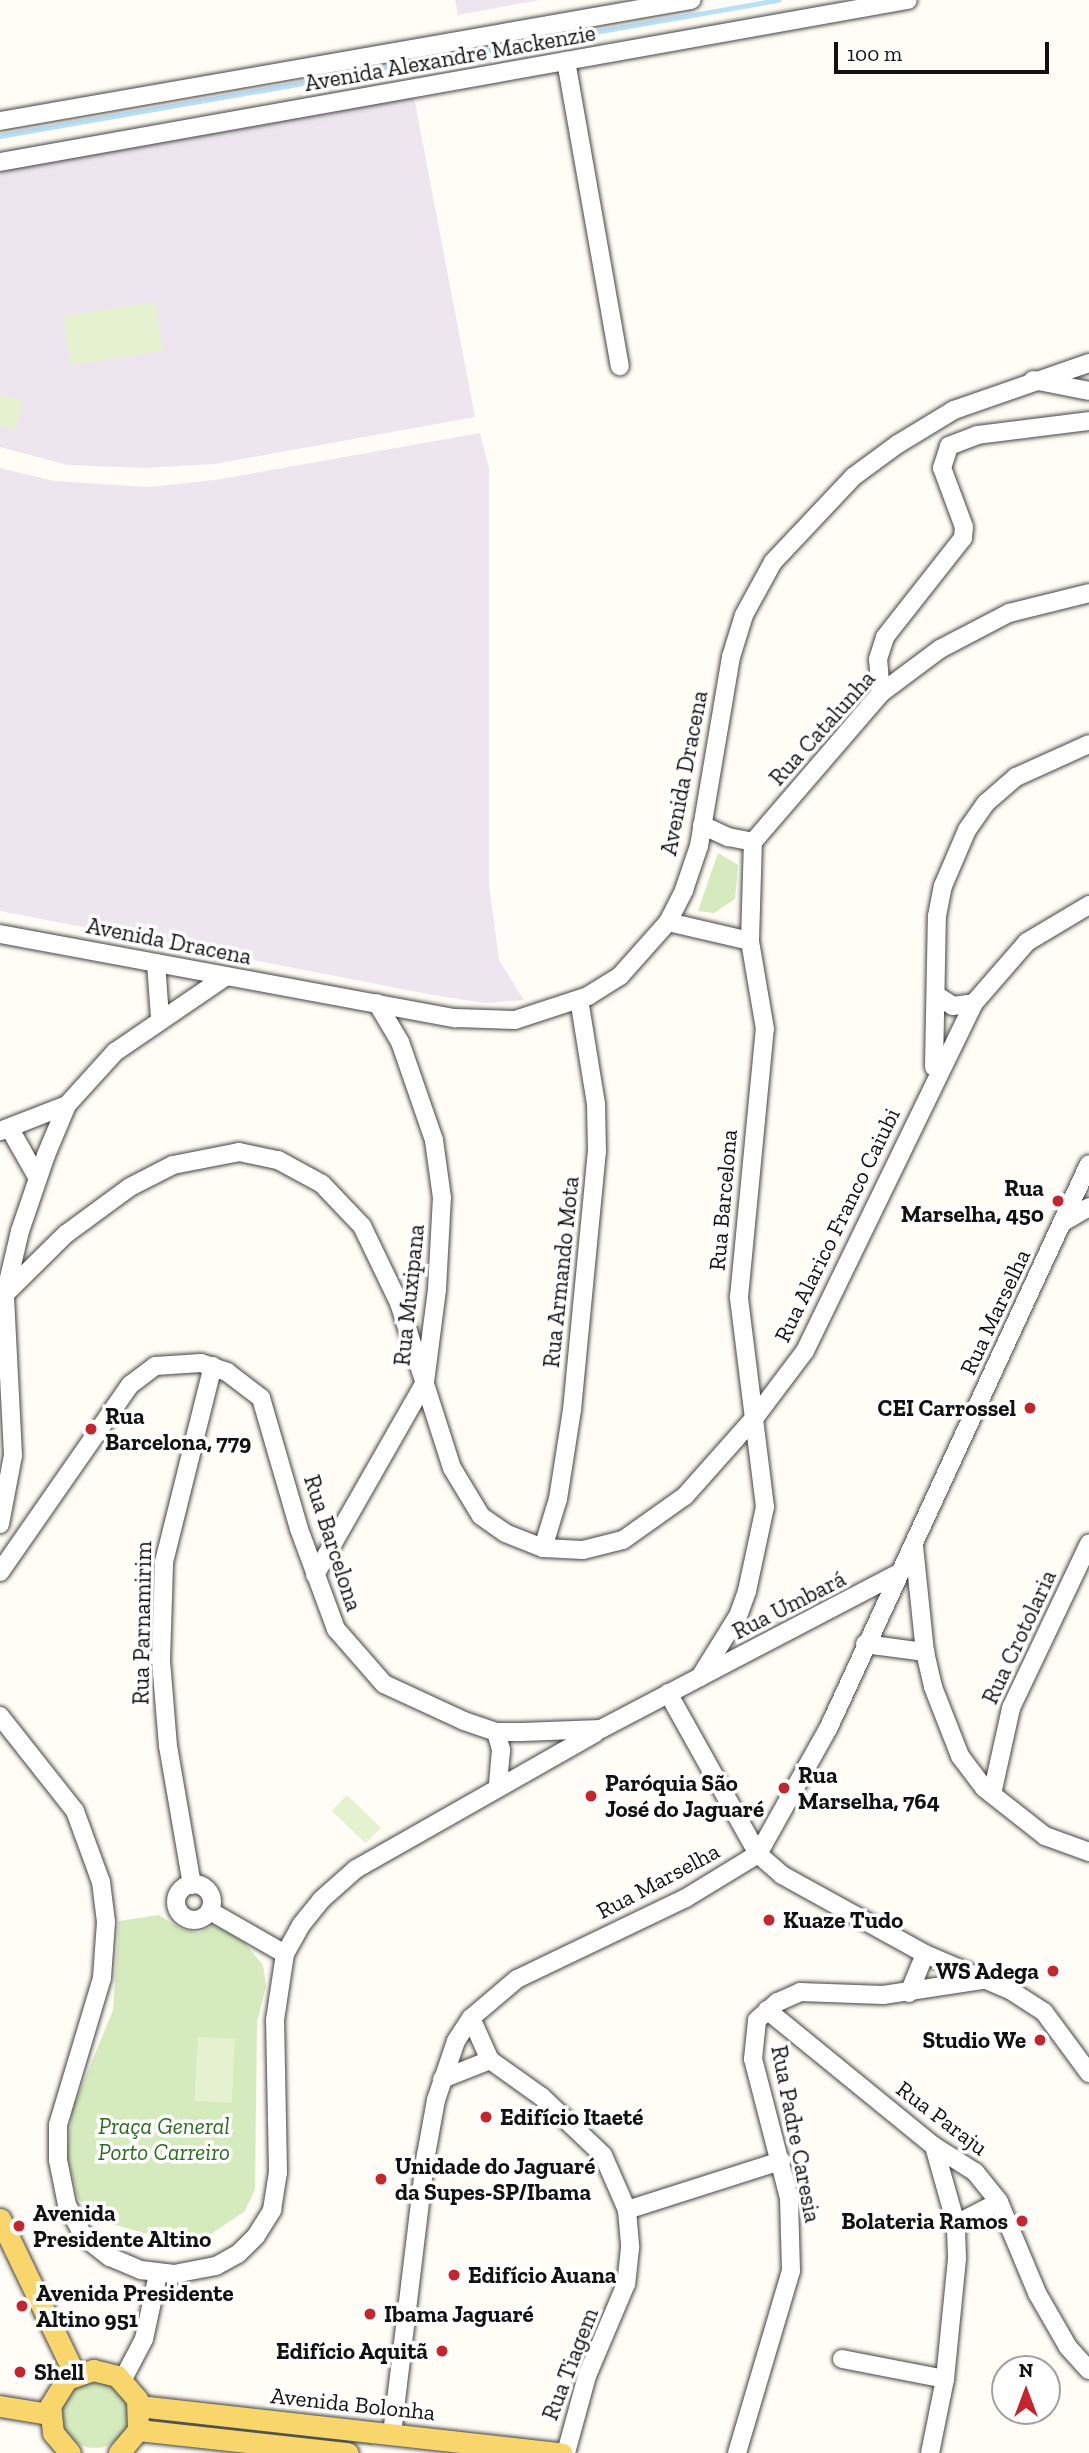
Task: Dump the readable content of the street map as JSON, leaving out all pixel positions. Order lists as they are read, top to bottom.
{
  "streets": {
    "main road": ["Avenida Bolonha"],
    "street": [
      "Avenida Alexandre Mackenzie",
      "Rua Catalunha",
      "Avenida Dracena",
      "Rua Barcelona",
      "Rua Alarico Franco Caiubi",
      "Rua Armando Mota",
      "Rua Muxipana",
      "Rua Marselha",
      "Rua Umbará",
      "Rua Parnamirim",
      "Rua Crotolaria",
      "Rua Paraju",
      "Rua Padre Caresia",
      "Rua Tiagem"
    ]
  },
  "crossings": [
    ["Rua Catalunha", "Rua Barcelona"],
    ["Avenida Dracena", "Rua Armando Mota"],
    ["Avenida Dracena", "Rua Muxipana"],
    ["Rua Barcelona", "Rua Alarico Franco Caiubi"],
    ["Rua Barcelona", "Rua Muxipana"],
    ["Rua Barcelona", "Rua Umbará"],
    ["Rua Barcelona", "Rua Parnamirim"],
    ["Rua Alarico Franco Caiubi", "Rua Armando Mota"],
    ["Rua Alarico Franco Caiubi", "Rua Muxipana"],
    ["Rua Marselha", "Rua Umbará"],
    ["Rua Marselha", "Rua Tiagem"],
    ["Rua Marselha", "Avenida Bolonha"],
    ["Rua Paraju", "Rua Padre Caresia"],
    ["Rua Tiagem", "Avenida Bolonha"]
  ],
  "parks": ["Praça General Porto Carreiro"],
  "places": [
    "Rua Marselha, 450",
    "CEI Carrossel",
    "Rua Barcelona, 779",
    "Rua Marselha, 764",
    "Paróquia São José do Jaguaré",
    "Kuaze Tudo",
    "WS Adega",
    "Studio We",
    "Edifício Itaeté",
    "Unidade do Jaguaré da Supes-SP/Ibama",
    "Bolateria Ramos",
    "Avenida Presidente Altino",
    "Edifício Auana",
    "Avenida Presidente Altino 951",
    "Ibama Jaguaré",
    "Edifício Aquitã",
    "Shell"
  ],
  "scale_bar": "100 m",
  "north": "top"
}
